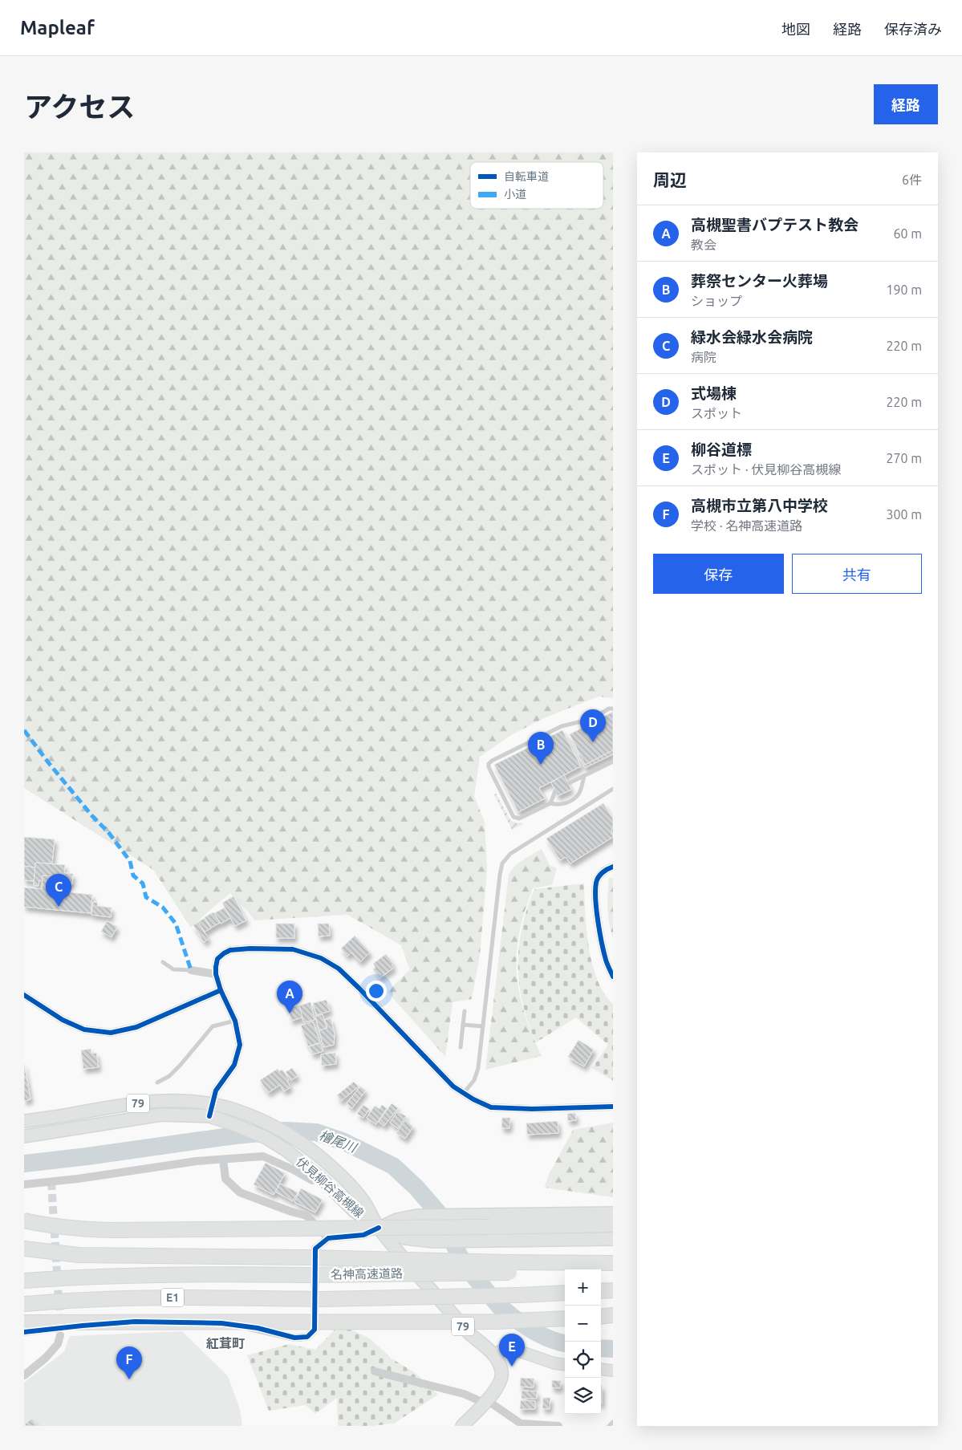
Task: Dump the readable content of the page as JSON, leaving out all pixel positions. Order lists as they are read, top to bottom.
{
  "streets": {
    "highway": ["名神高速道路", "E1"],
    "main road": ["79", "伏見柳谷高槻線"]
  },
  "districts": ["紅茸町"],
  "water": ["檜尾川"],
  "legend": ["自転車道", "小道"],
  "page": {
    "header": "Mapleaf",
    "nav": ["地図", "経路", "保存済み"],
    "title": "アクセス",
    "buttons": [
      "経路",
      ["保存", "共有"]
    ],
    "heading": ["周辺", "6件"],
    "list": [
      {
        "mark": "A",
        "name": "高槻聖書バプテスト教会",
        "note": "教会",
        "value": "60 m"
      },
      {
        "mark": "B",
        "name": "葬祭センター火葬場",
        "note": "ショップ",
        "value": "190 m"
      },
      {
        "mark": "C",
        "name": "緑水会緑水会病院",
        "note": "病院",
        "value": "220 m"
      },
      {
        "mark": "D",
        "name": "式場棟",
        "note": "スポット",
        "value": "220 m"
      },
      {
        "mark": "E",
        "name": "柳谷道標",
        "note": "スポット · 伏見柳谷高槻線",
        "value": "270 m"
      },
      {
        "mark": "F",
        "name": "高槻市立第八中学校",
        "note": "学校 · 名神高速道路",
        "value": "300 m"
      }
    ],
    "pins": [
      "D",
      "B",
      "C",
      "A",
      "E",
      "F"
    ],
    "map_buttons": ["+", "−"]
  }
}
